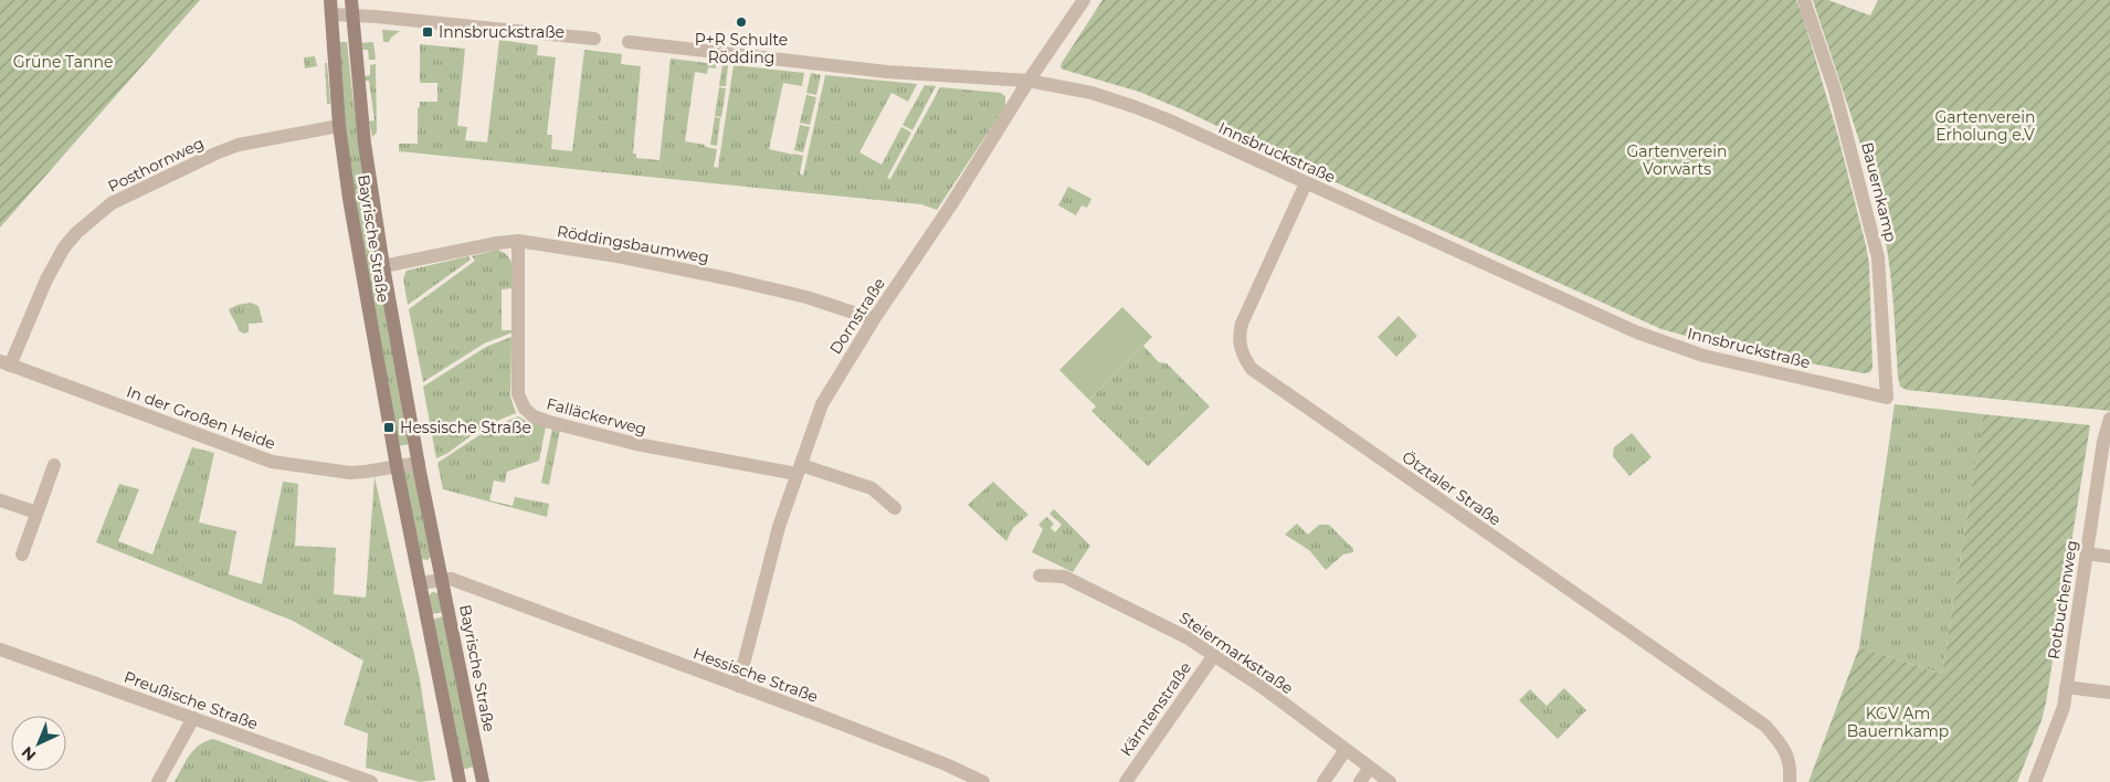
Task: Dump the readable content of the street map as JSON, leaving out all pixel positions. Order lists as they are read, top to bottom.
{
  "streets": {
    "street": [
      "Innsbruckstraße",
      "Posthornweg",
      "Bauernkamp",
      "Bayrische Straße",
      "Röddingsbaumweg",
      "Dornstraße",
      "Falläckerweg",
      "In der Großen Heide",
      "Ötztaler Straße",
      "Rotbuchenweg",
      "Steiermarkstraße",
      "Hessische Straße",
      "Preußische Straße",
      "Kärntenstraße"
    ]
  },
  "crossings": [
    ["Innsbruckstraße", "Bauernkamp"],
    ["Innsbruckstraße", "Dornstraße"],
    ["Innsbruckstraße", "Ötztaler Straße"],
    ["Posthornweg", "Bayrische Straße"],
    ["Posthornweg", "In der Großen Heide"],
    ["Bayrische Straße", "Röddingsbaumweg"],
    ["Bayrische Straße", "In der Großen Heide"],
    ["Bayrische Straße", "Hessische Straße"],
    ["Röddingsbaumweg", "Dornstraße"],
    ["Röddingsbaumweg", "Falläckerweg"],
    ["Dornstraße", "Falläckerweg"],
    ["Dornstraße", "Hessische Straße"],
    ["Steiermarkstraße", "Kärntenstraße"]
  ],
  "parks": [
    "Grüne Tanne",
    "Gartenverein Erholung e.V",
    "Gartenverein Vorwärts",
    "KGV Am Bauernkamp"
  ],
  "places": {
    "other": ["P+R Schulte Rödding"],
    "transit": ["Innsbruckstraße", "Hessische Straße"]
  },
  "north": "bottom left"
}
